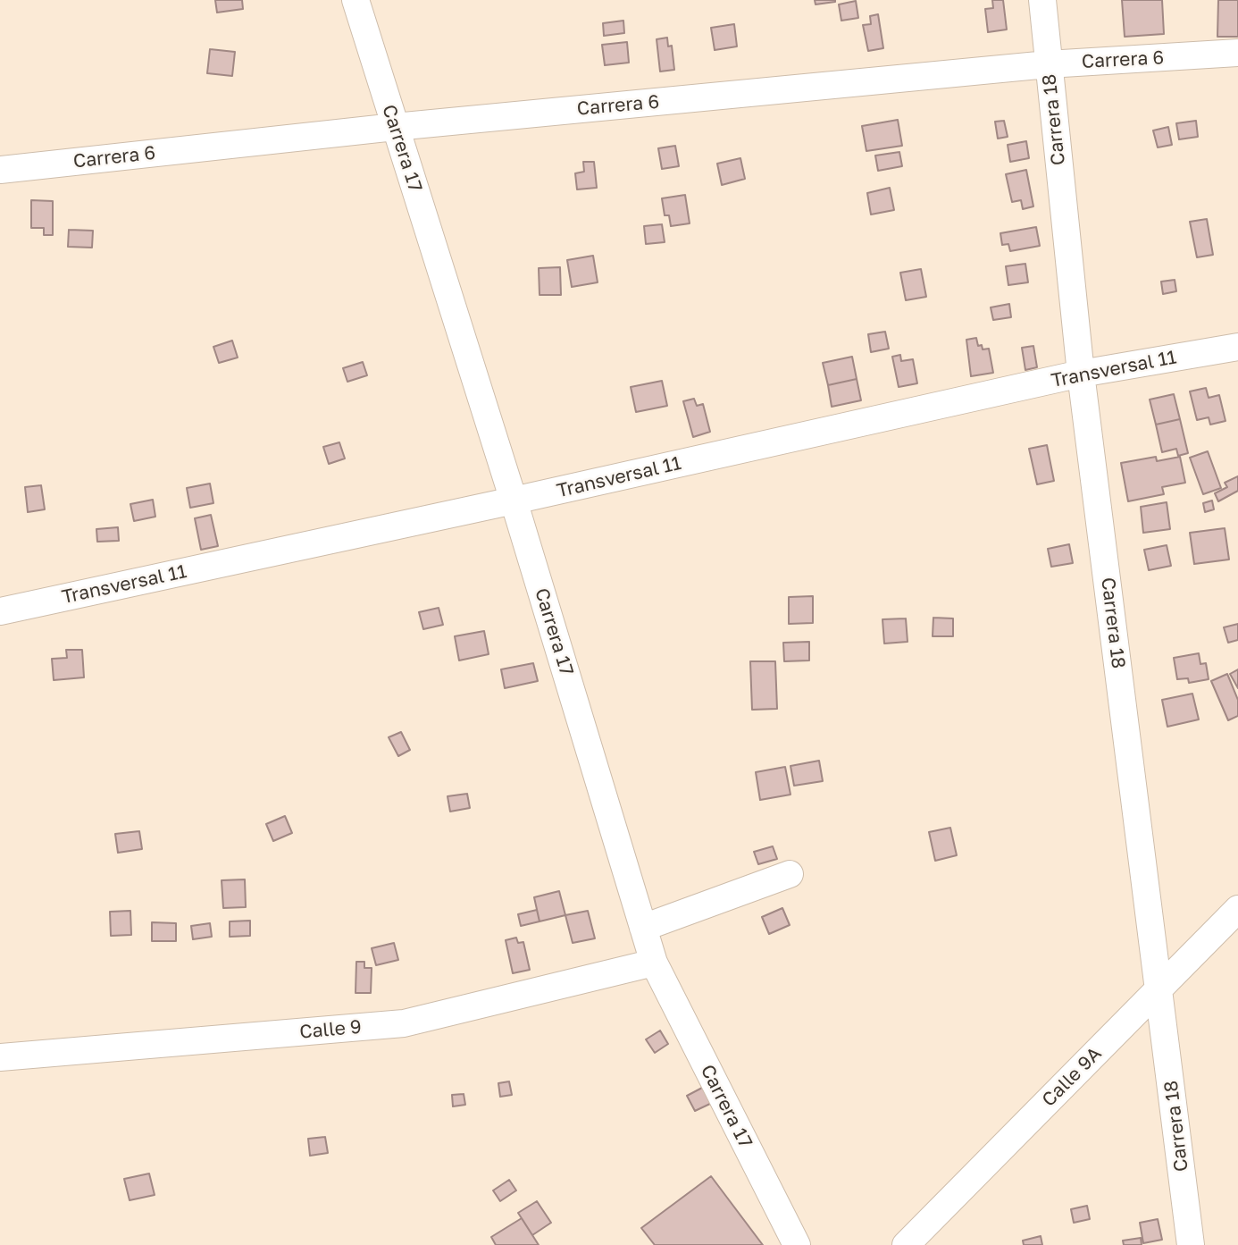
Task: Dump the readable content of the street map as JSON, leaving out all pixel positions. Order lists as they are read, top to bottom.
{
  "streets": {
    "street": [
      "Carrera 6",
      "Carrera 18",
      "Carrera 17",
      "Transversal 11",
      "Calle 9",
      "Calle 9A"
    ]
  },
  "crossings": [
    ["Carrera 6", "Carrera 18"],
    ["Carrera 6", "Carrera 17"],
    ["Carrera 18", "Transversal 11"],
    ["Carrera 18", "Calle 9A"],
    ["Carrera 17", "Transversal 11"],
    ["Carrera 17", "Calle 9"]
  ]
}
